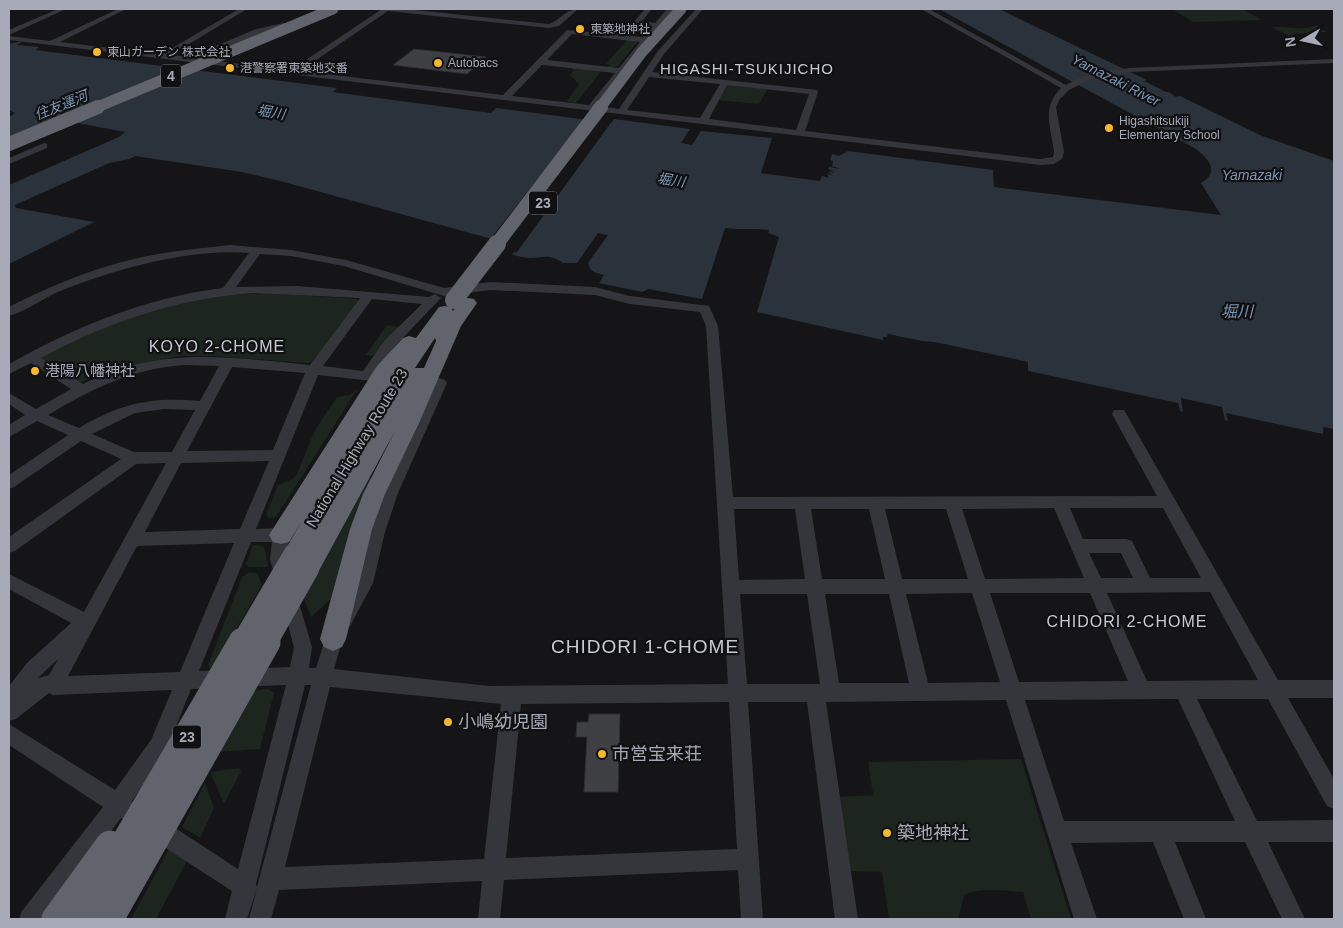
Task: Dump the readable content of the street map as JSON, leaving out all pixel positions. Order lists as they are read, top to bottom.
{
  "streets": {
    "highway": ["4", "23", "National Highway Route 23"]
  },
  "crossings": [
    ["23", "National Highway Route 23"]
  ],
  "districts": [
    "HIGASHI-TSUKIJICHO",
    "KOYO 2-CHOME",
    "CHIDORI 2-CHOME",
    "CHIDORI 1-CHOME"
  ],
  "water": [
    "Yamazaki River",
    "住友運河",
    "堀川",
    "Yamazaki"
  ],
  "places": [
    "東築地神社",
    "東山ガーデン 株式会社",
    "Autobacs",
    "港警察署東築地交番",
    "Higashitsukiji Elementary School",
    "港陽八幡神社",
    "小嶋幼児園",
    "市営宝来荘",
    "築地神社"
  ],
  "north": "left"
}
